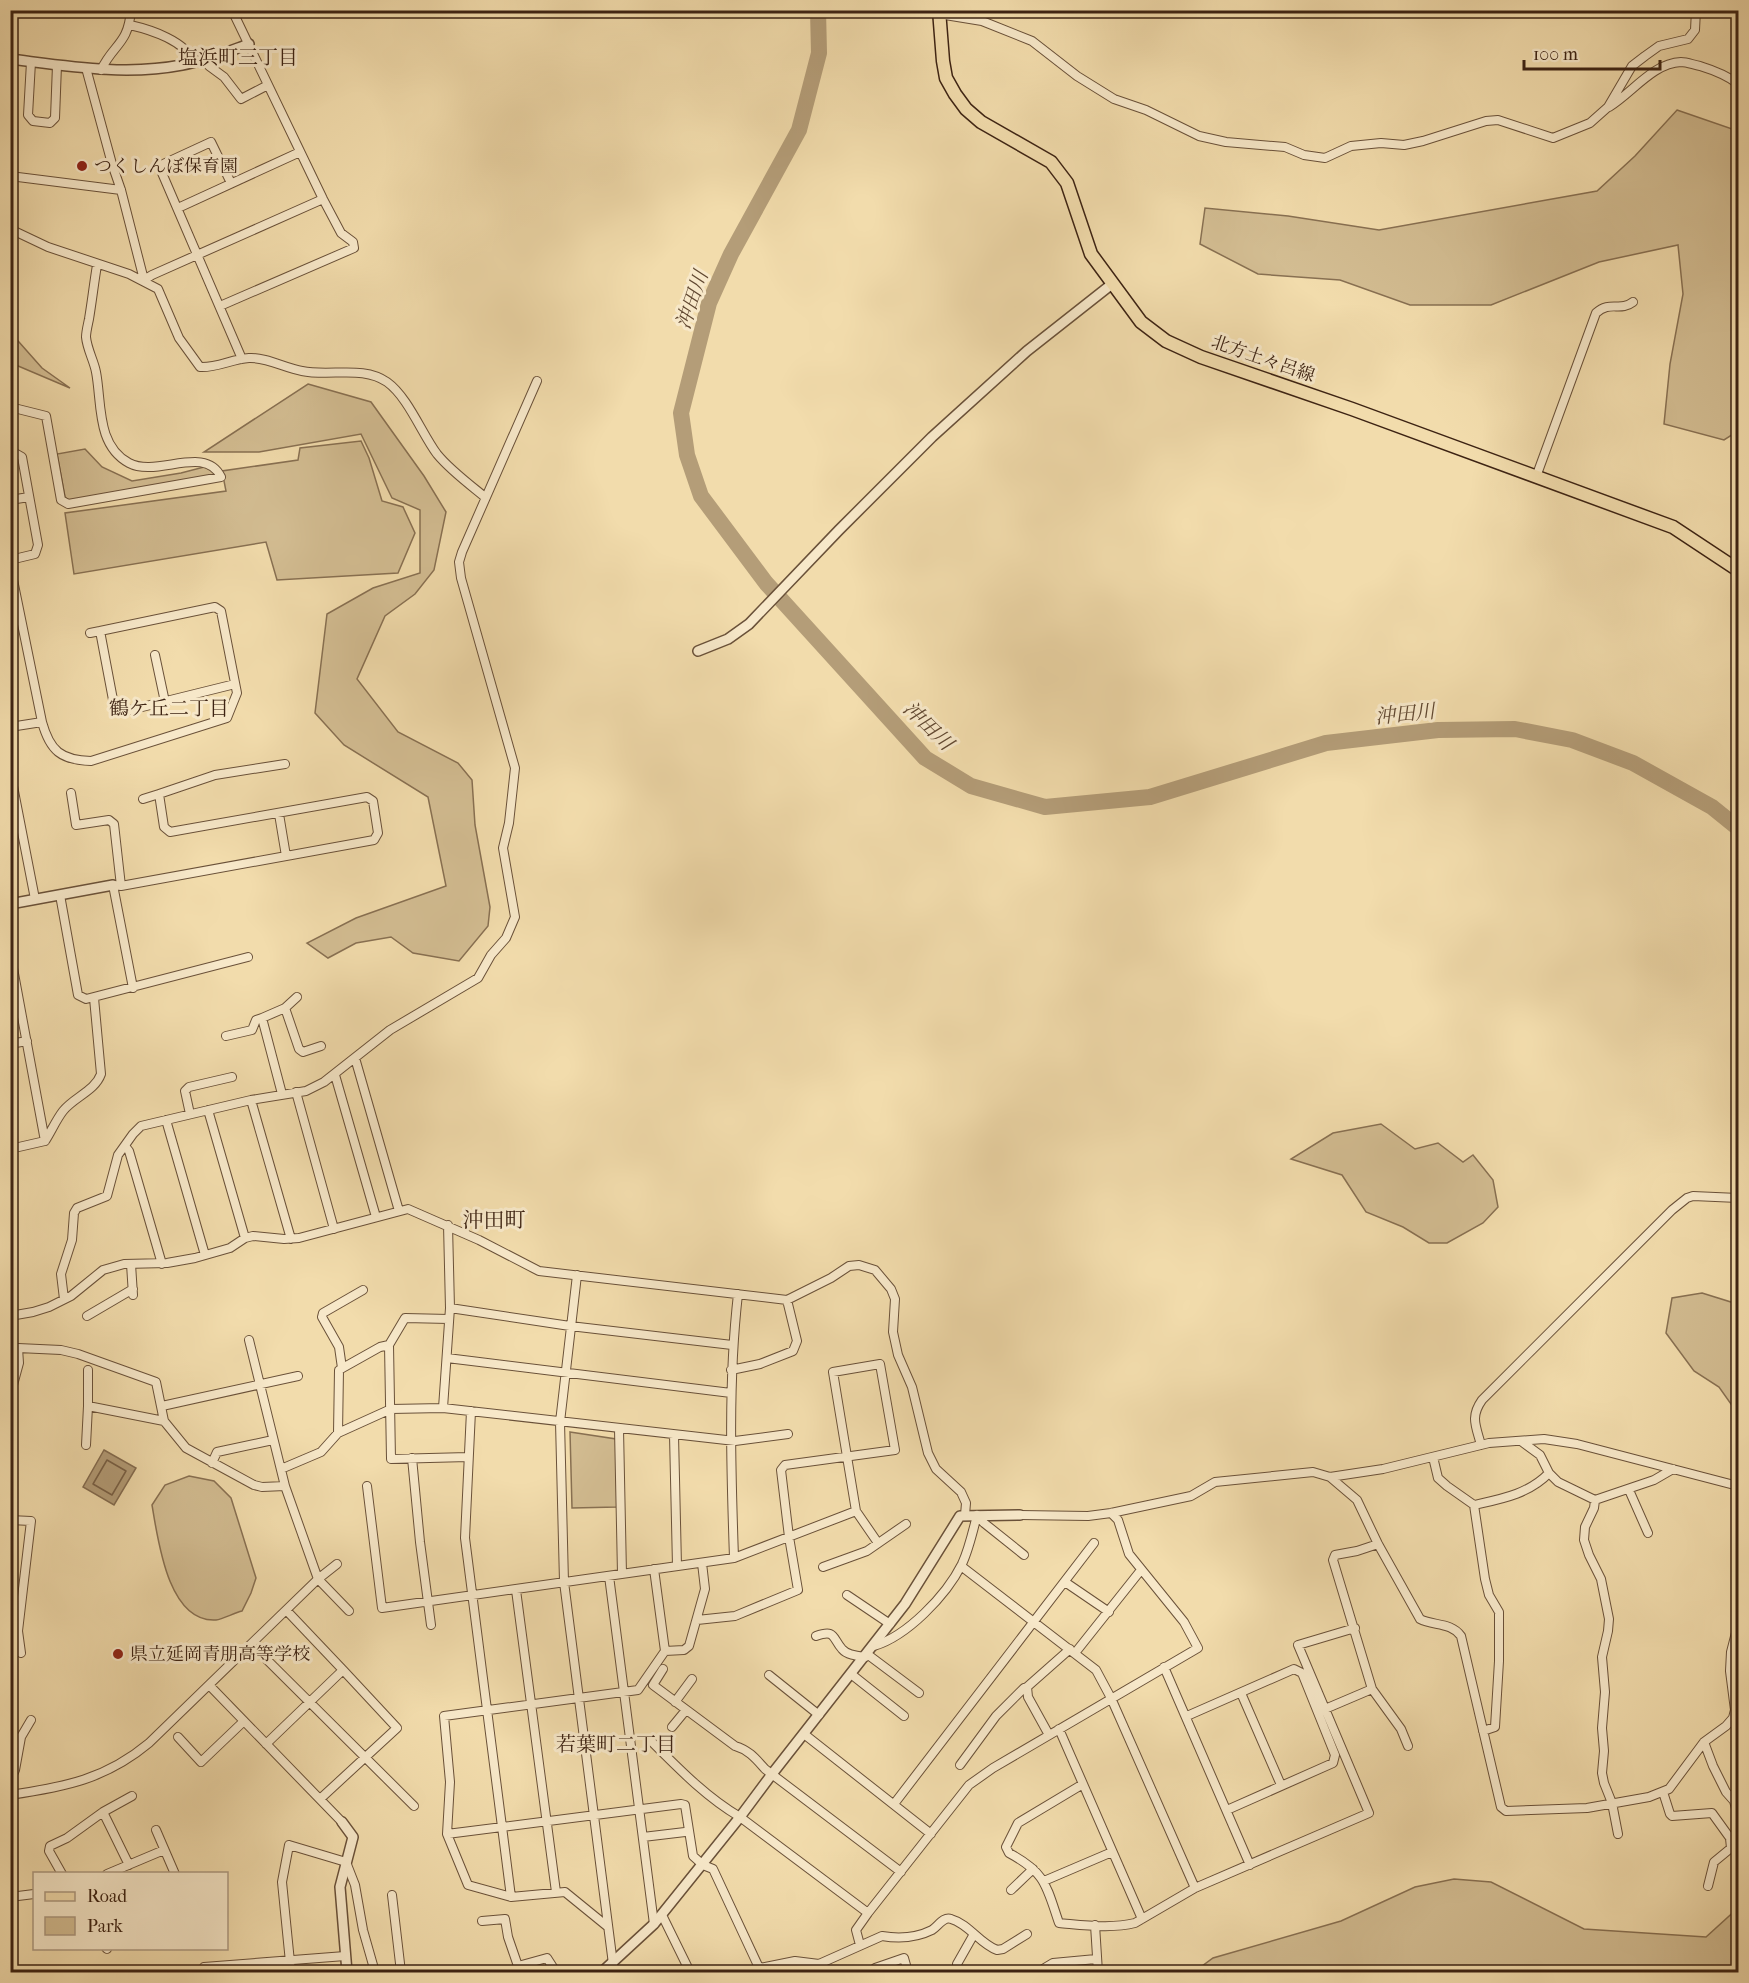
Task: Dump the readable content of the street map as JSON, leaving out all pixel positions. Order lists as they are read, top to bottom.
{
  "streets": {
    "main road": ["北方土々呂線"]
  },
  "districts": [
    "塩浜町三丁目",
    "鶴ケ丘二丁目",
    "沖田町",
    "若葉町二丁目"
  ],
  "water": ["沖田川"],
  "places": ["つくしんぼ保育園", "県立延岡青朋高等学校"],
  "legend": ["Road", "Park"],
  "scale_bar": "100 m"
}
